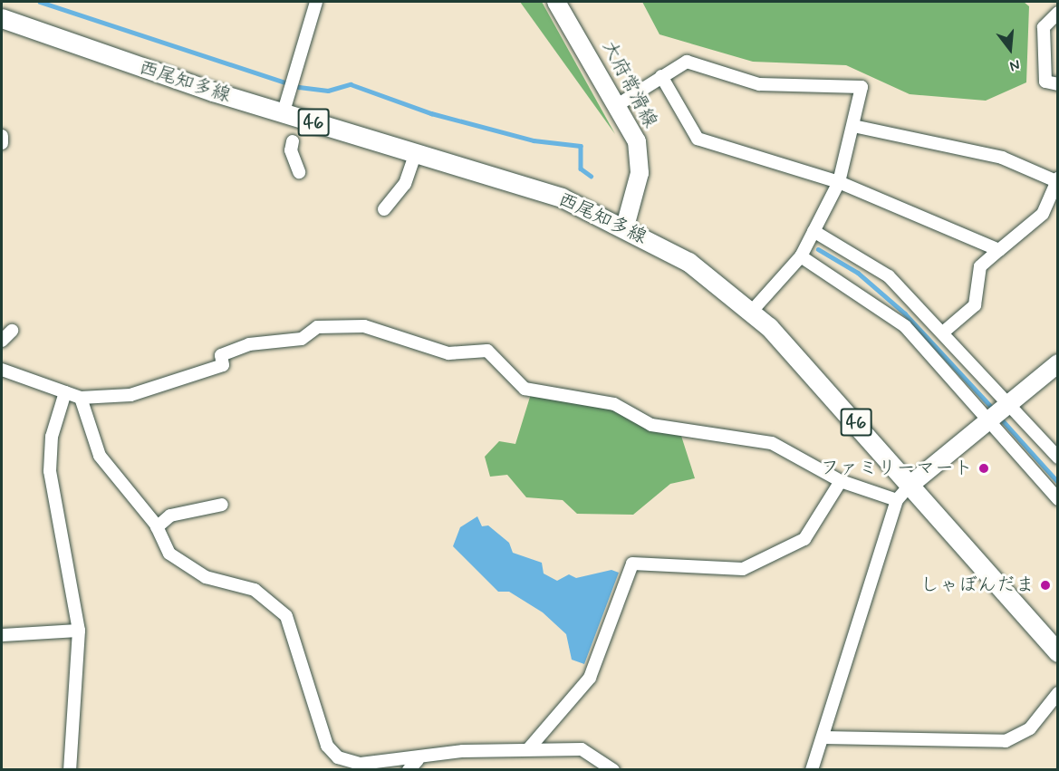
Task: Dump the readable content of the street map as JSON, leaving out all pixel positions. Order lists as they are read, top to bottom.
{
  "streets": {
    "main road": ["西尾知多線", "大府常滑線", "46"]
  },
  "crossings": [
    ["西尾知多線", "大府常滑線"]
  ],
  "places": ["ファミリーマート", "しゃぼんだま"],
  "north": "bottom"
}
